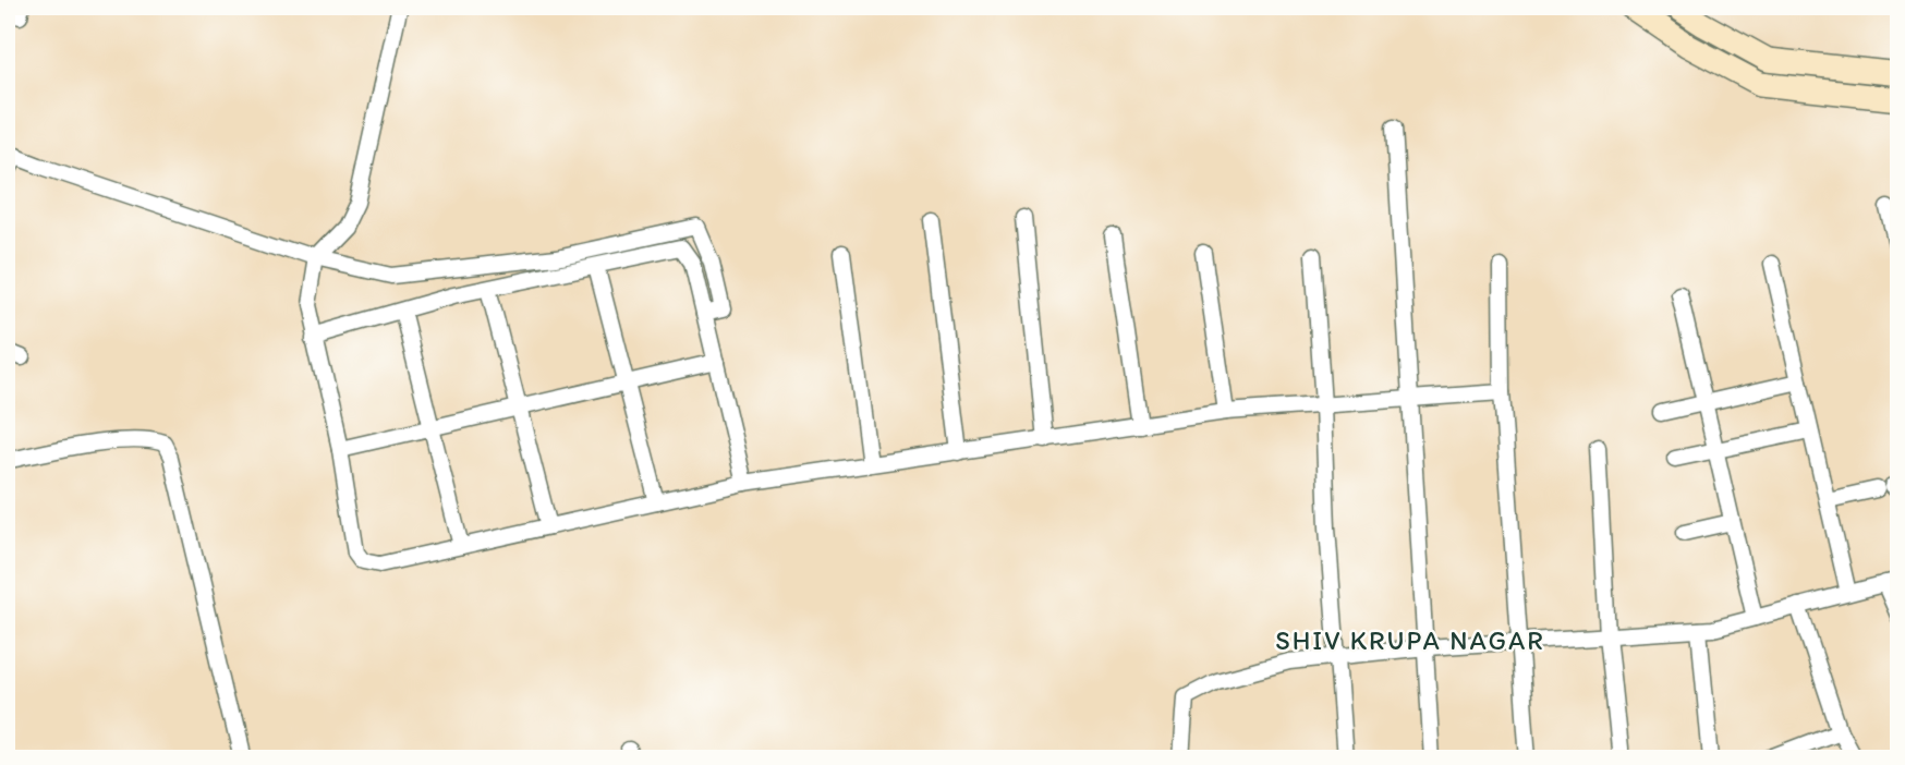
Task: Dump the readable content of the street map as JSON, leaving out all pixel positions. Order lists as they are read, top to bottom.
{
  "districts": ["SHIV KRUPA NAGAR"]
}
